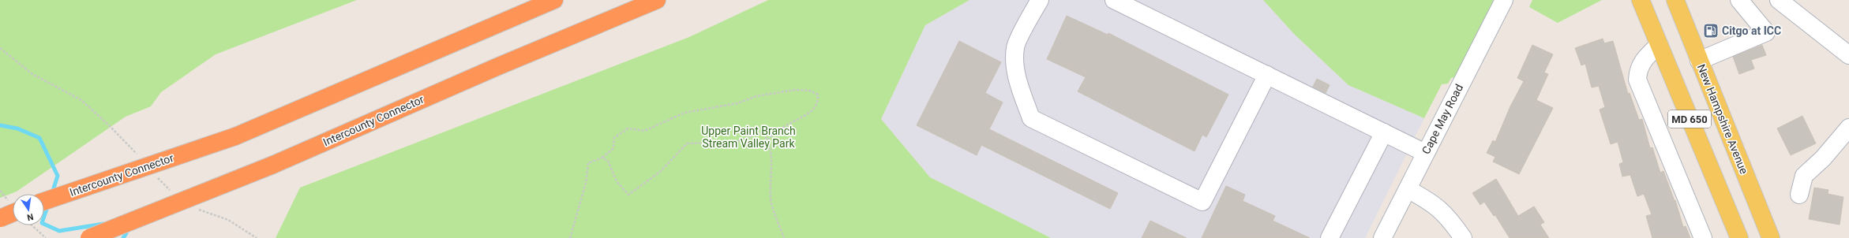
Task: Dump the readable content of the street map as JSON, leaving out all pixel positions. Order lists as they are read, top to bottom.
{
  "streets": {
    "highway": ["Intercounty Connector"],
    "main road": ["MD 650", "New Hampshire Avenue"],
    "street": ["Cape May Road"]
  },
  "parks": ["Upper Paint Branch Stream Valley Park"],
  "places": {
    "fuel station": ["Citgo at ICC"]
  },
  "north": "bottom"
}
